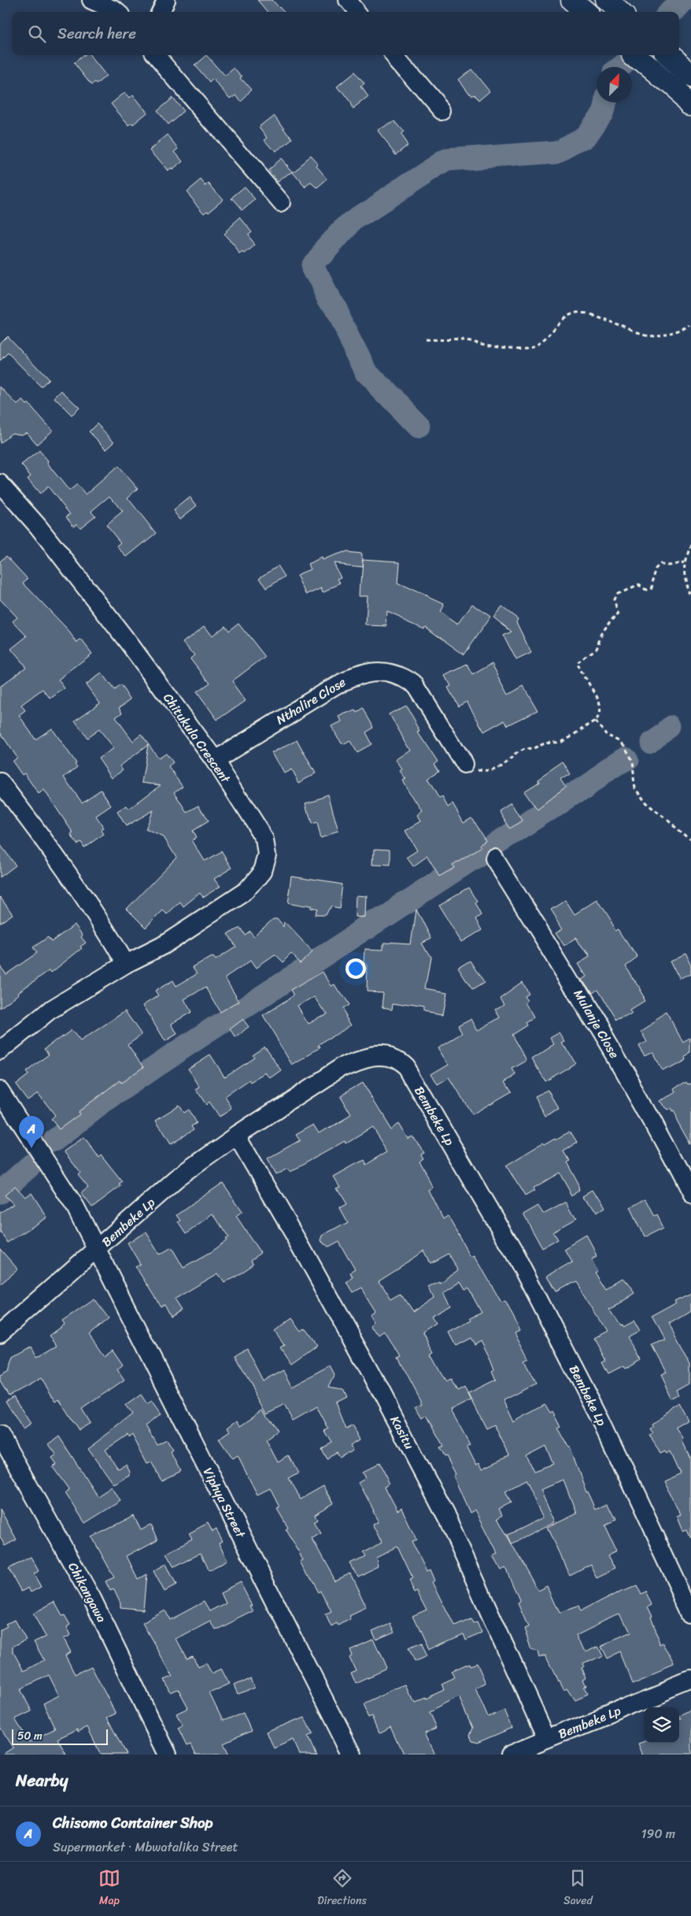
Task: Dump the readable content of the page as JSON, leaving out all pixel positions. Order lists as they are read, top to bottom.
{
  "streets": {
    "street": [
      "Nthalire Close",
      "Chitukula Crescent",
      "Mulanje Close",
      "Bembeke Lp",
      "Kasitu",
      "Viphya Street",
      "Chikangawa"
    ]
  },
  "crossings": [
    ["Nthalire Close", "Chitukula Crescent"],
    ["Bembeke Lp", "Kasitu"],
    ["Bembeke Lp", "Viphya Street"]
  ],
  "scale_bar": "50 m",
  "north": "top right",
  "page": {
    "search": "Search here",
    "pins": "A",
    "scale": "50 m",
    "heading": "Nearby",
    "list": [
      {
        "mark": "A",
        "name": "Chisomo Container Shop",
        "note": "Supermarket · Mbwatalika Street",
        "value": "190 m"
      }
    ],
    "nav": ["Map", "Directions", "Saved"]
  }
}
